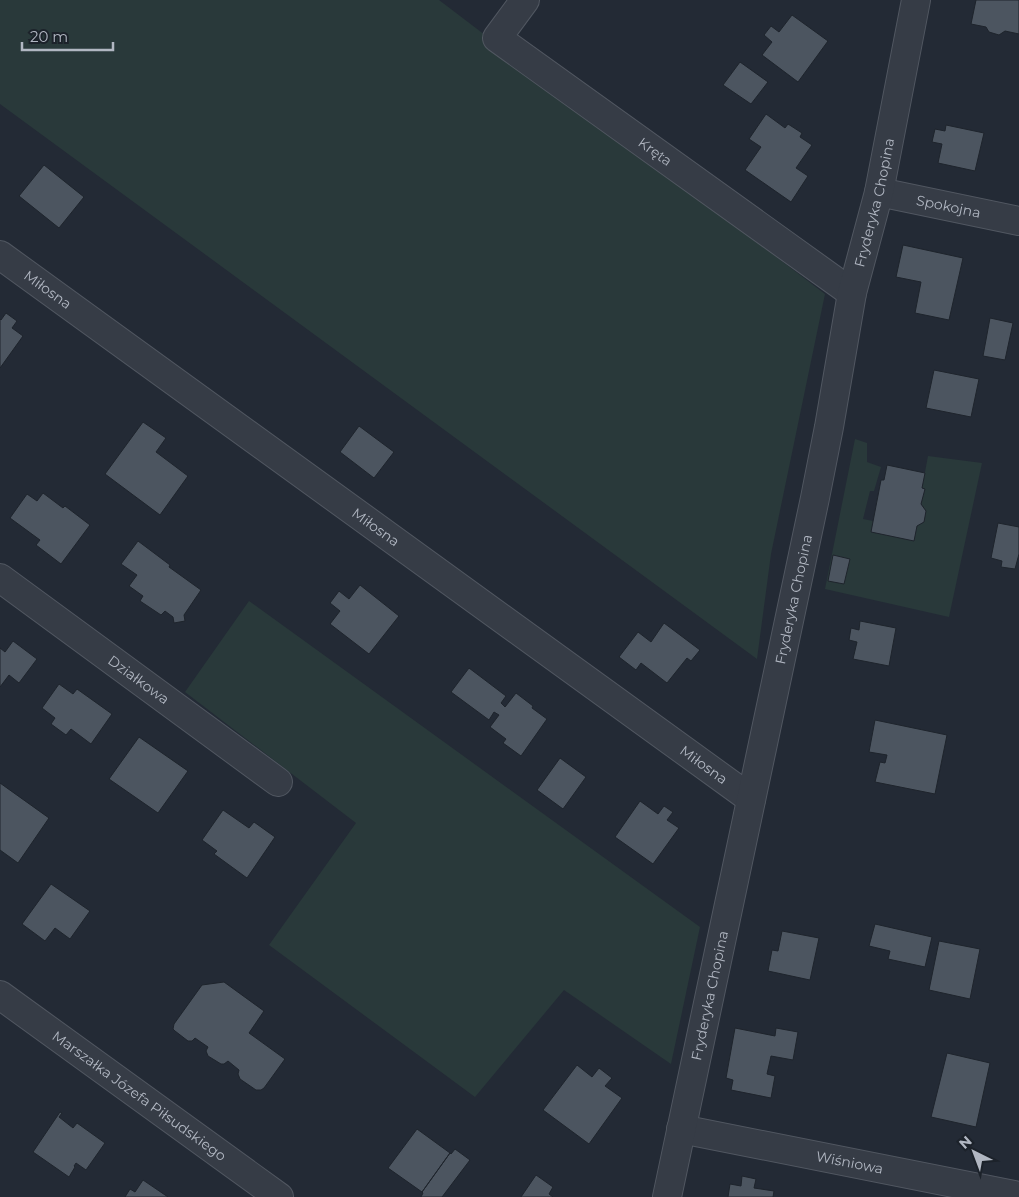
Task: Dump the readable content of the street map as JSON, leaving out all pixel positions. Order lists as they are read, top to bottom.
{
  "streets": {
    "street": [
      "Kręta",
      "Fryderyka Chopina",
      "Spokojna",
      "Miłosna",
      "Działkowa",
      "Marszałka Józefa Piłsudskiego",
      "Wiśniowa"
    ]
  },
  "crossings": [
    ["Kręta", "Fryderyka Chopina"],
    ["Fryderyka Chopina", "Spokojna"],
    ["Fryderyka Chopina", "Miłosna"],
    ["Fryderyka Chopina", "Wiśniowa"]
  ],
  "scale_bar": "20 m",
  "north": "top left"
}
